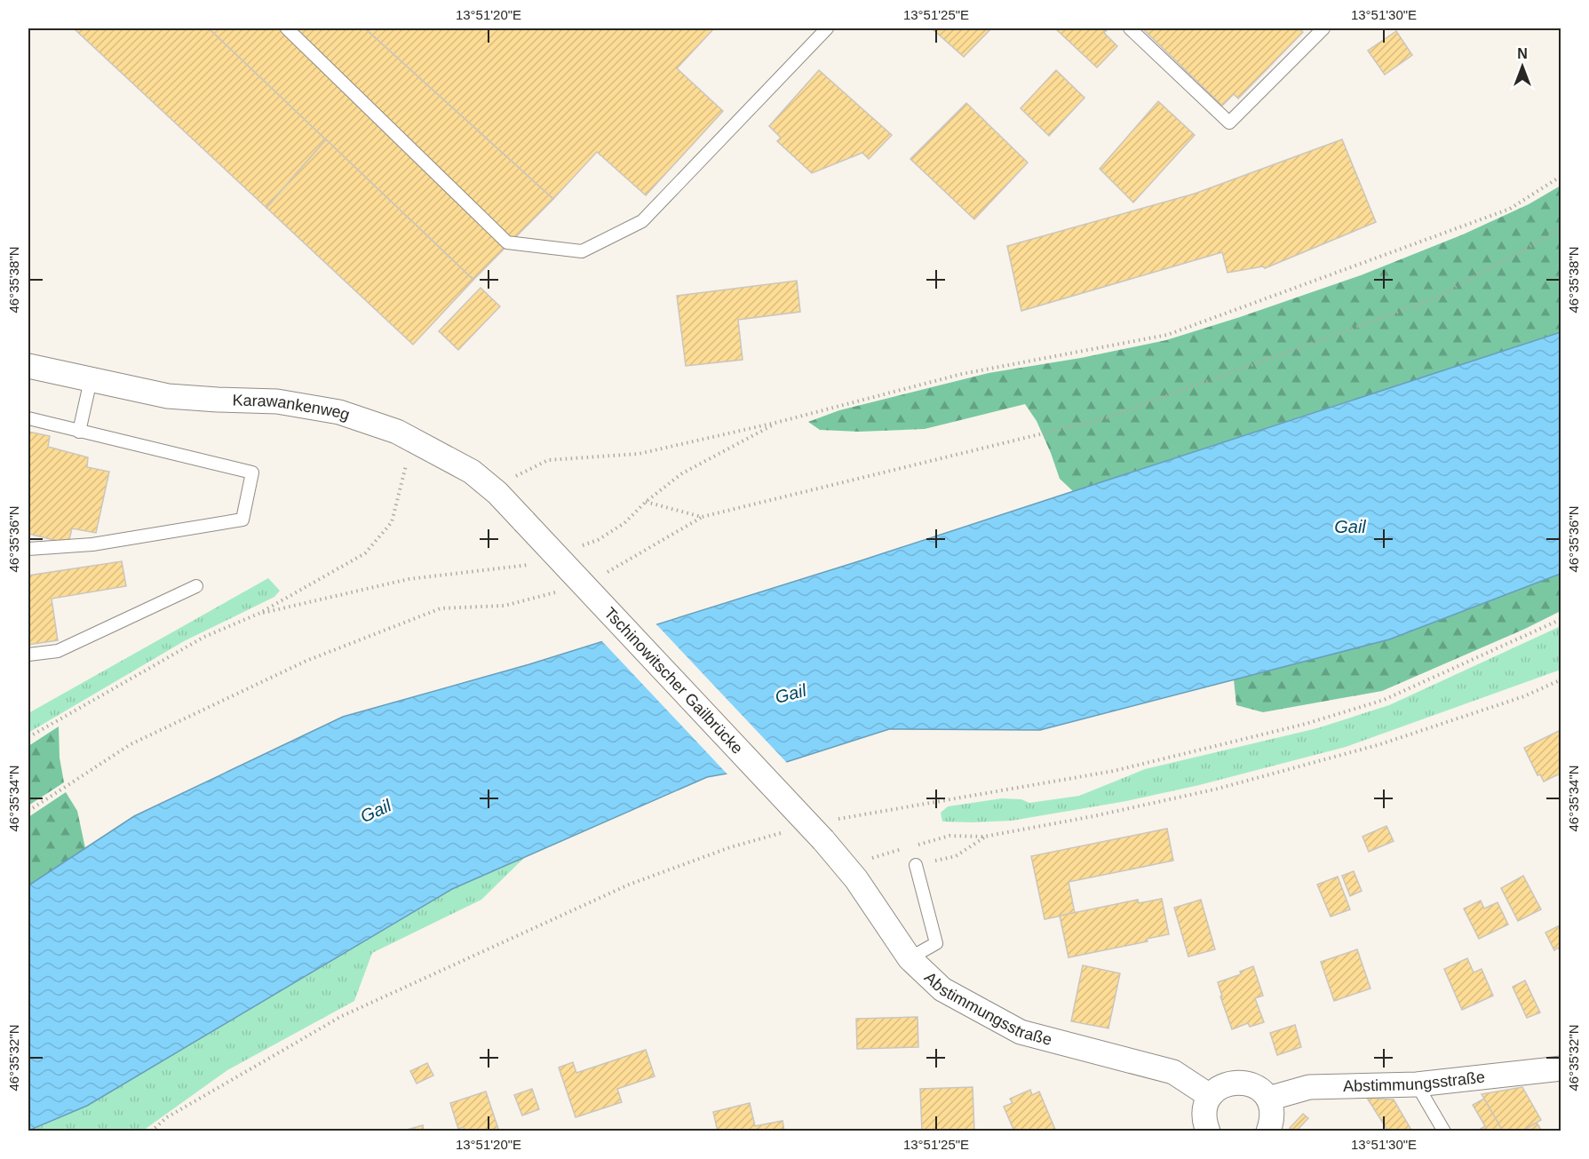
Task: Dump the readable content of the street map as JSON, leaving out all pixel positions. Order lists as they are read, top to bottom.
{
  "streets": {
    "street": ["Karawankenweg", "Tschinowitscher Gailbrücke", "Abstimmungsstraße"]
  },
  "crossings": [
    ["Karawankenweg", "Tschinowitscher Gailbrücke"],
    ["Tschinowitscher Gailbrücke", "Abstimmungsstraße"]
  ],
  "water": ["Gail"],
  "north": "top",
  "coordinates": [
    "13°51'20\"E",
    "13°51'25\"E",
    "13°51'30\"E",
    "46°35'38\"N",
    "46°35'36\"N",
    "46°35'34\"N",
    "46°35'32\"N"
  ]
}
